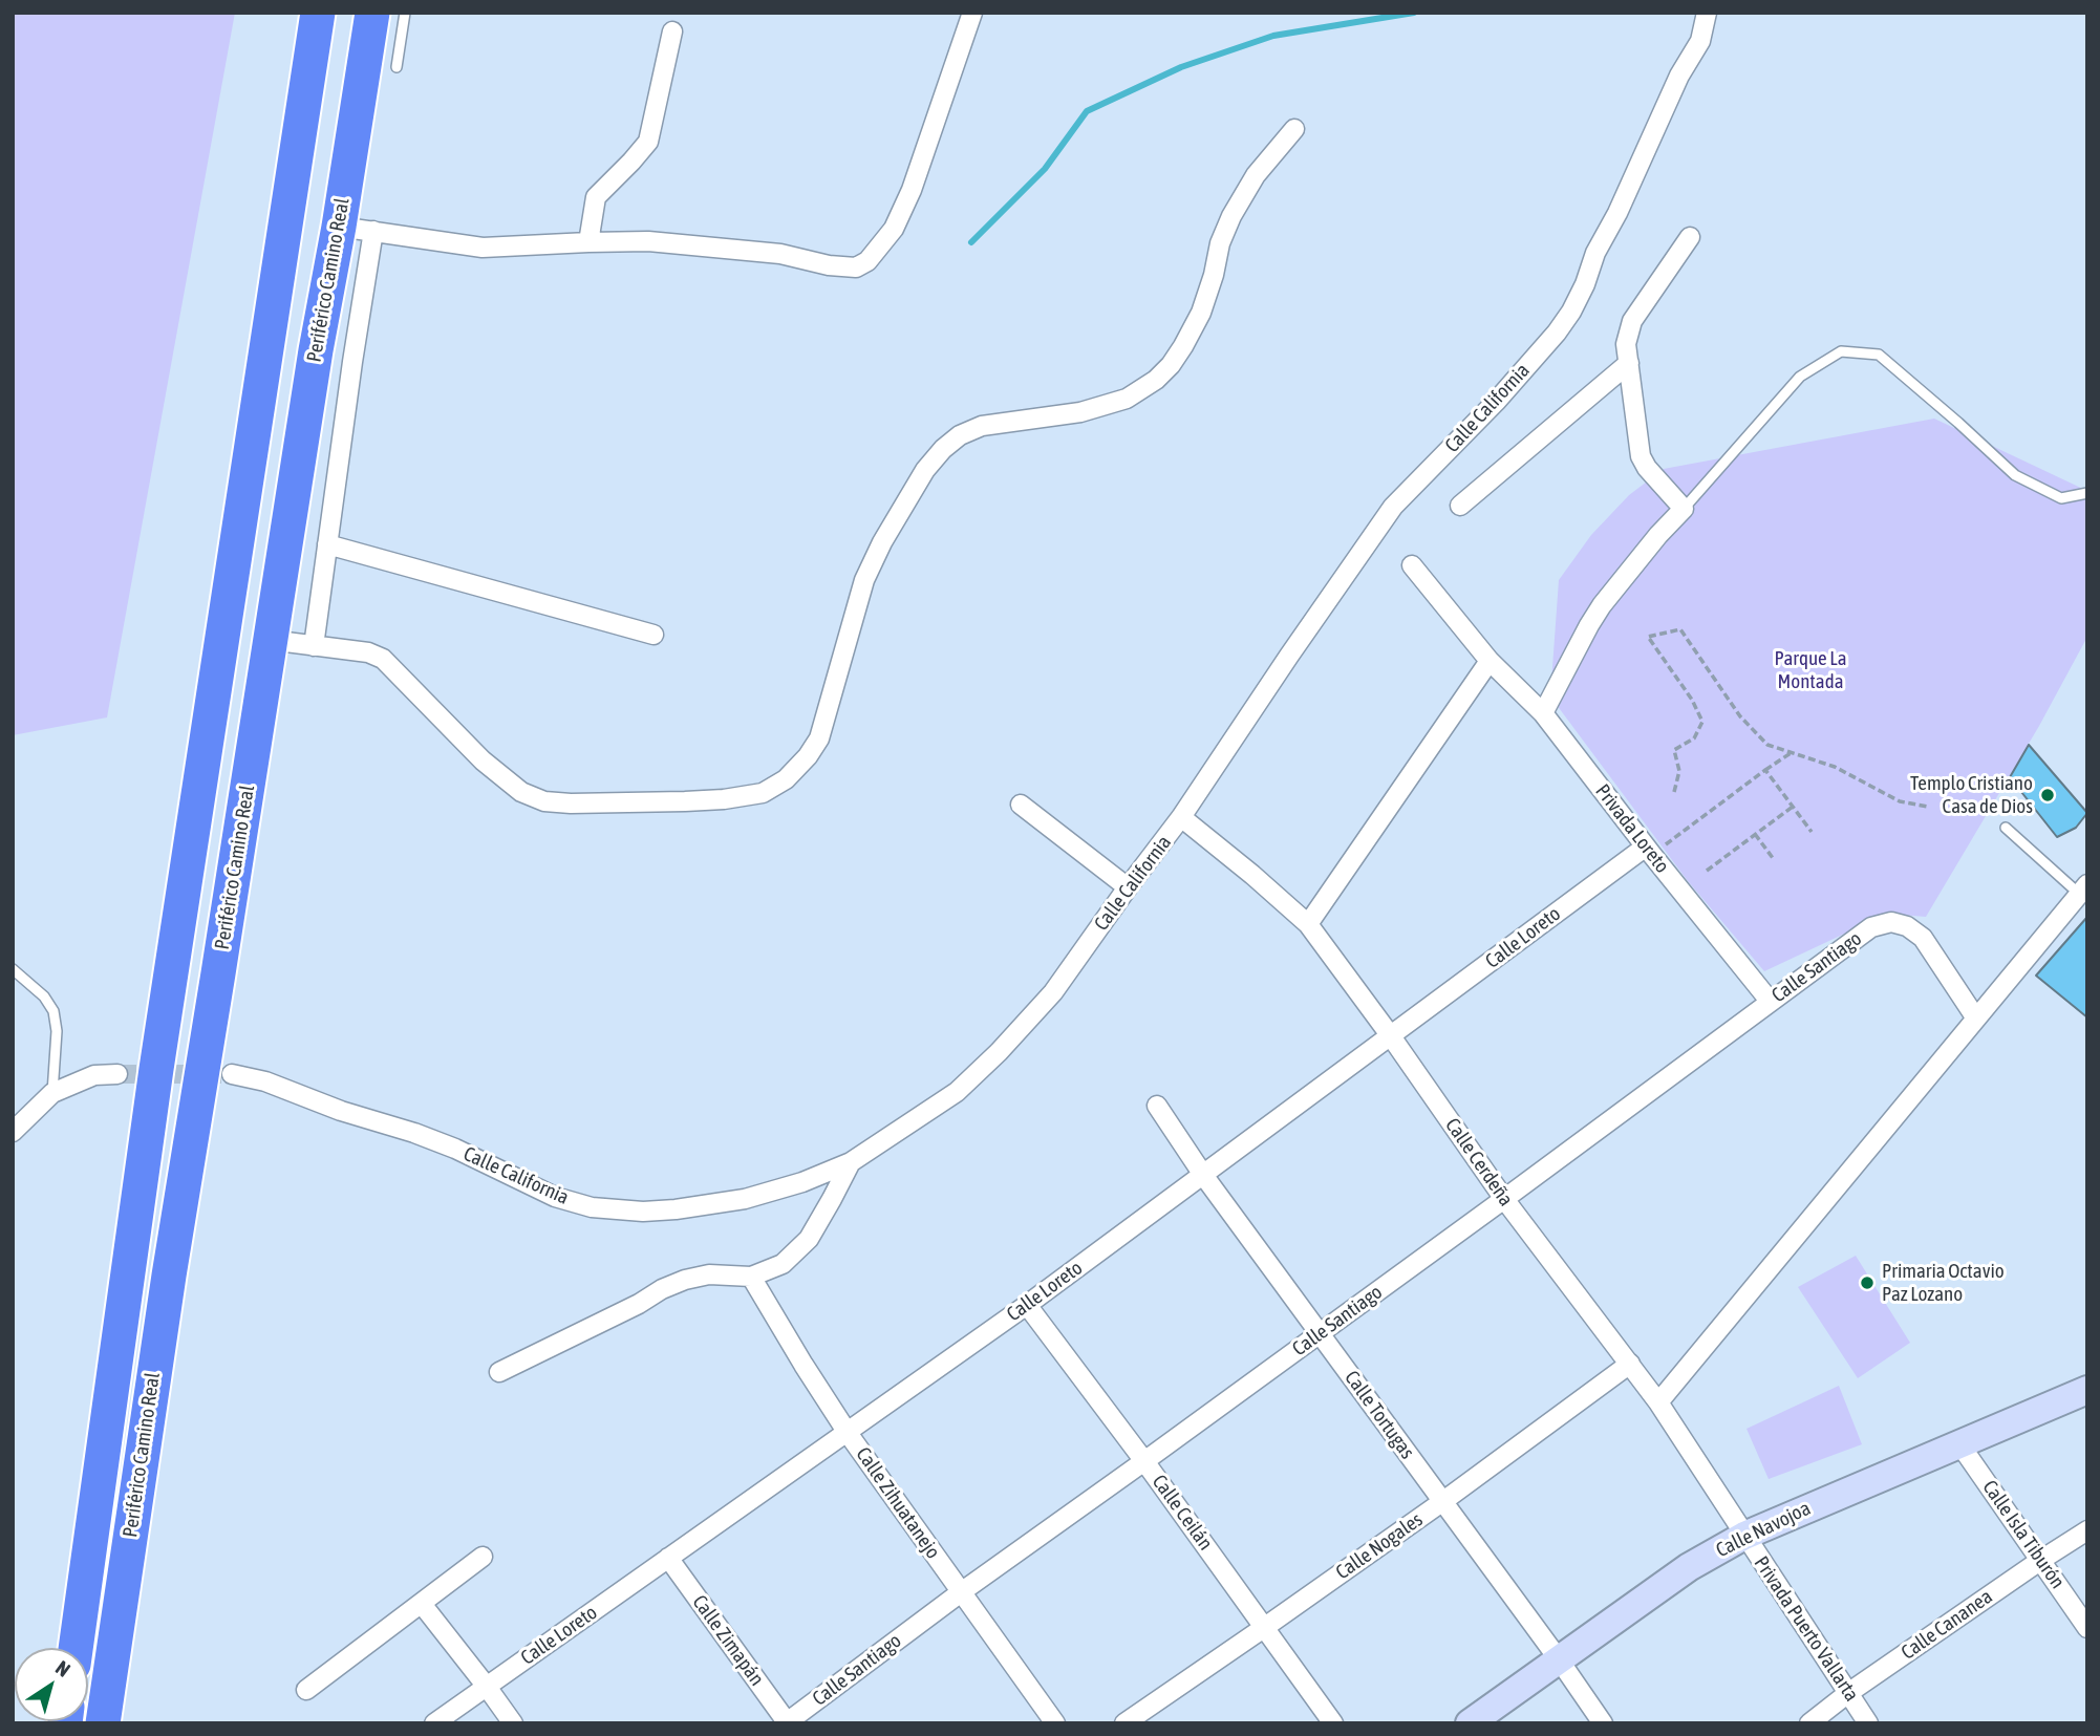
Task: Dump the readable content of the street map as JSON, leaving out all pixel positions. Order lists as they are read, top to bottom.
{
  "streets": {
    "highway": ["Periférico Camino Real"],
    "main road": ["Calle Navojoa"],
    "street": [
      "Calle California",
      "Privada Loreto",
      "Calle Loreto",
      "Calle Santiago",
      "Calle Cerdeña",
      "Calle Tortugas",
      "Calle Zihuatanejo",
      "Calle Ceilán",
      "Calle Isla Tiburón",
      "Calle Nogales",
      "Calle Cananea",
      "Privada Puerto Vallarta",
      "Calle Zimapán"
    ]
  },
  "crossings": [
    ["Calle California", "Calle Cerdeña"],
    ["Privada Loreto", "Calle Loreto"],
    ["Privada Loreto", "Calle Santiago"],
    ["Calle Loreto", "Calle Cerdeña"],
    ["Calle Loreto", "Calle Tortugas"],
    ["Calle Loreto", "Calle Zihuatanejo"],
    ["Calle Loreto", "Calle Ceilán"],
    ["Calle Loreto", "Calle Zimapán"],
    ["Calle Santiago", "Calle Cerdeña"],
    ["Calle Santiago", "Calle Tortugas"],
    ["Calle Santiago", "Calle Zihuatanejo"],
    ["Calle Santiago", "Calle Ceilán"],
    ["Calle Santiago", "Calle Zimapán"],
    ["Calle Cerdeña", "Calle Navojoa"],
    ["Calle Cerdeña", "Calle Nogales"],
    ["Calle Cerdeña", "Privada Puerto Vallarta"],
    ["Calle Tortugas", "Calle Navojoa"],
    ["Calle Tortugas", "Calle Nogales"],
    ["Calle Ceilán", "Calle Nogales"],
    ["Calle Navojoa", "Calle Isla Tiburón"],
    ["Calle Navojoa", "Privada Puerto Vallarta"],
    ["Calle Isla Tiburón", "Calle Cananea"],
    ["Calle Cananea", "Privada Puerto Vallarta"]
  ],
  "parks": ["Parque La Montada"],
  "places": ["Templo Cristiano Casa de Dios", "Primaria Octavio Paz Lozano"],
  "north": "top right"
}
